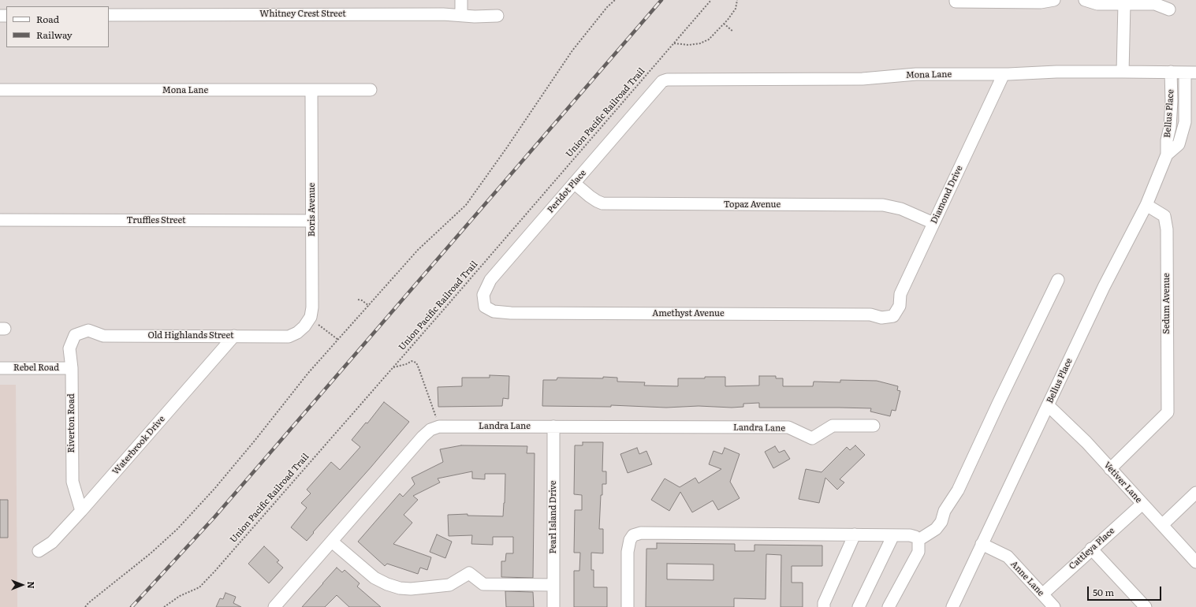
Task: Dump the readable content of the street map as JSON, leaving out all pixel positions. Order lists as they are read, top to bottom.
{
  "streets": {
    "street": [
      "Whitney Crest Street",
      "Mona Lane",
      "Bellus Place",
      "Peridot Place",
      "Diamond Drive",
      "Topaz Avenue",
      "Boris Avenue",
      "Truffles Street",
      "Sedum Avenue",
      "Amethyst Avenue",
      "Old Highlands Street",
      "Rebel Road",
      "Riverton Road",
      "Landra Lane",
      "Waterbrook Drive",
      "Vetiver Lane",
      "Pearl Island Drive",
      "Cattleya Place",
      "Anne Lane"
    ],
    "path": ["Union Pacific Railroad Trail"]
  },
  "crossings": [
    ["Mona Lane", "Bellus Place"],
    ["Mona Lane", "Peridot Place"],
    ["Mona Lane", "Diamond Drive"],
    ["Mona Lane", "Boris Avenue"],
    ["Bellus Place", "Sedum Avenue"],
    ["Bellus Place", "Vetiver Lane"],
    ["Bellus Place", "Anne Lane"],
    ["Peridot Place", "Topaz Avenue"],
    ["Peridot Place", "Amethyst Avenue"],
    ["Diamond Drive", "Topaz Avenue"],
    ["Diamond Drive", "Amethyst Avenue"],
    ["Boris Avenue", "Truffles Street"],
    ["Boris Avenue", "Old Highlands Street"],
    ["Sedum Avenue", "Vetiver Lane"],
    ["Old Highlands Street", "Riverton Road"],
    ["Old Highlands Street", "Waterbrook Drive"],
    ["Rebel Road", "Riverton Road"],
    ["Riverton Road", "Waterbrook Drive"],
    ["Landra Lane", "Pearl Island Drive"],
    ["Vetiver Lane", "Cattleya Place"],
    ["Cattleya Place", "Anne Lane"]
  ],
  "legend": ["Road", "Railway"],
  "scale_bar": "50 m",
  "north": "right"
}
